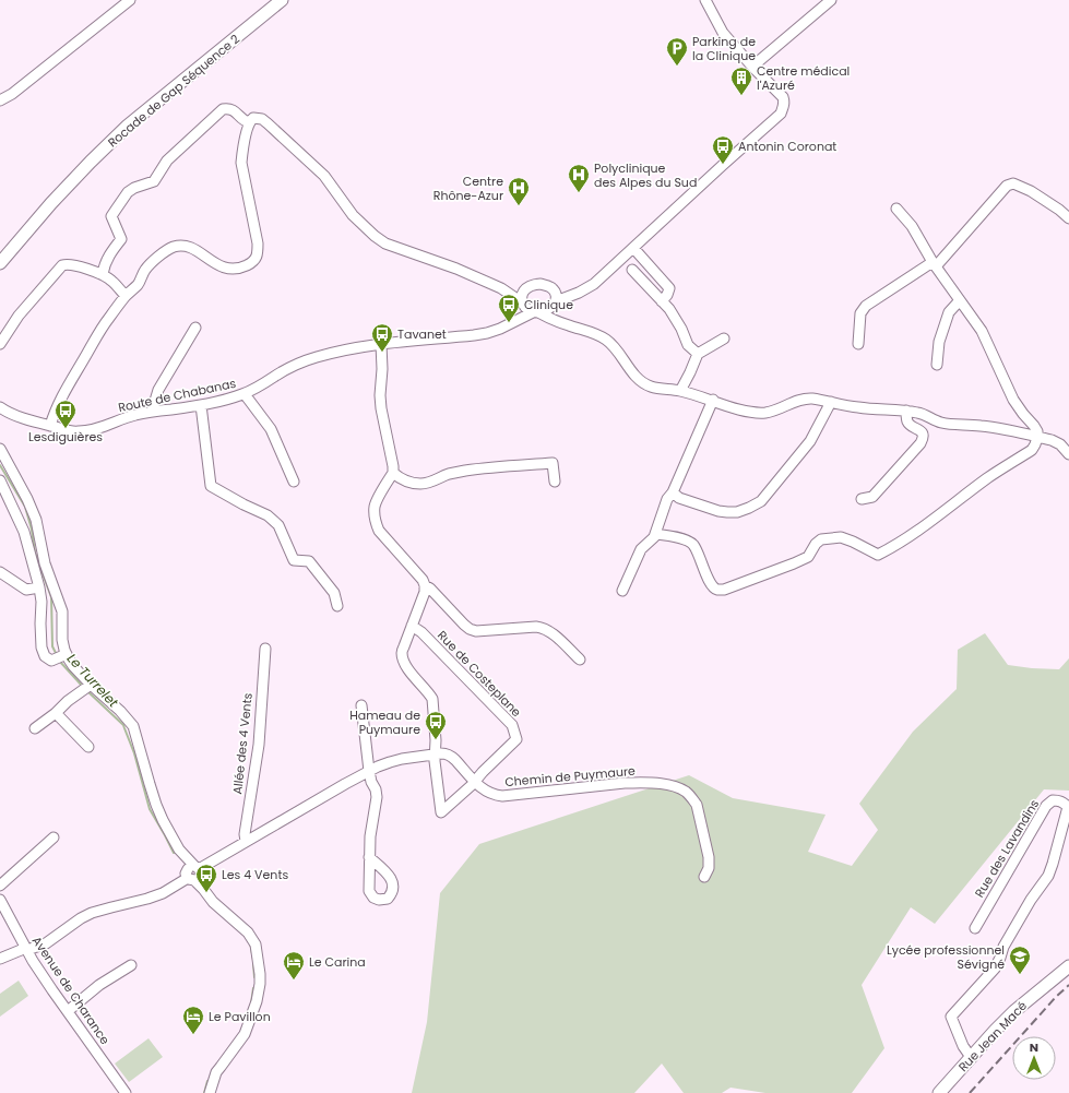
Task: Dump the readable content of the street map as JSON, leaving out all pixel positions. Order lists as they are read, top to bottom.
{
  "streets": {
    "main road": ["Rocade de Gap Séquence 2", "Rue Jean Macé"],
    "street": [
      "Route de Chabanas",
      "Rue de Costeplane",
      "Allée des 4 Vents",
      "Chemin de Puymaure",
      "Rue des Lavandins",
      "Avenue de Charance"
    ]
  },
  "crossings": [
    ["Rue de Costeplane", "Chemin de Puymaure"],
    ["Allée des 4 Vents", "Chemin de Puymaure"],
    ["Chemin de Puymaure", "Avenue de Charance"],
    ["Rue des Lavandins", "Rue Jean Macé"]
  ],
  "water": ["Le Turrelet"],
  "places": {
    "parking": ["Parking de la Clinique"],
    "building": ["Centre médical l'Azuré"],
    "bus stop": [
      "Antonin Coronat",
      "Clinique",
      "Tavanet",
      "Lesdiguières",
      "Hameau de Puymaure",
      "Les 4 Vents"
    ],
    "hospital": ["Polyclinique des Alpes du Sud", "Centre Rhône-Azur"],
    "school or university": ["Lycée professionnel Sévigné"],
    "hotel": ["Le Carina", "Le Pavillon"]
  },
  "north": "top"
}
